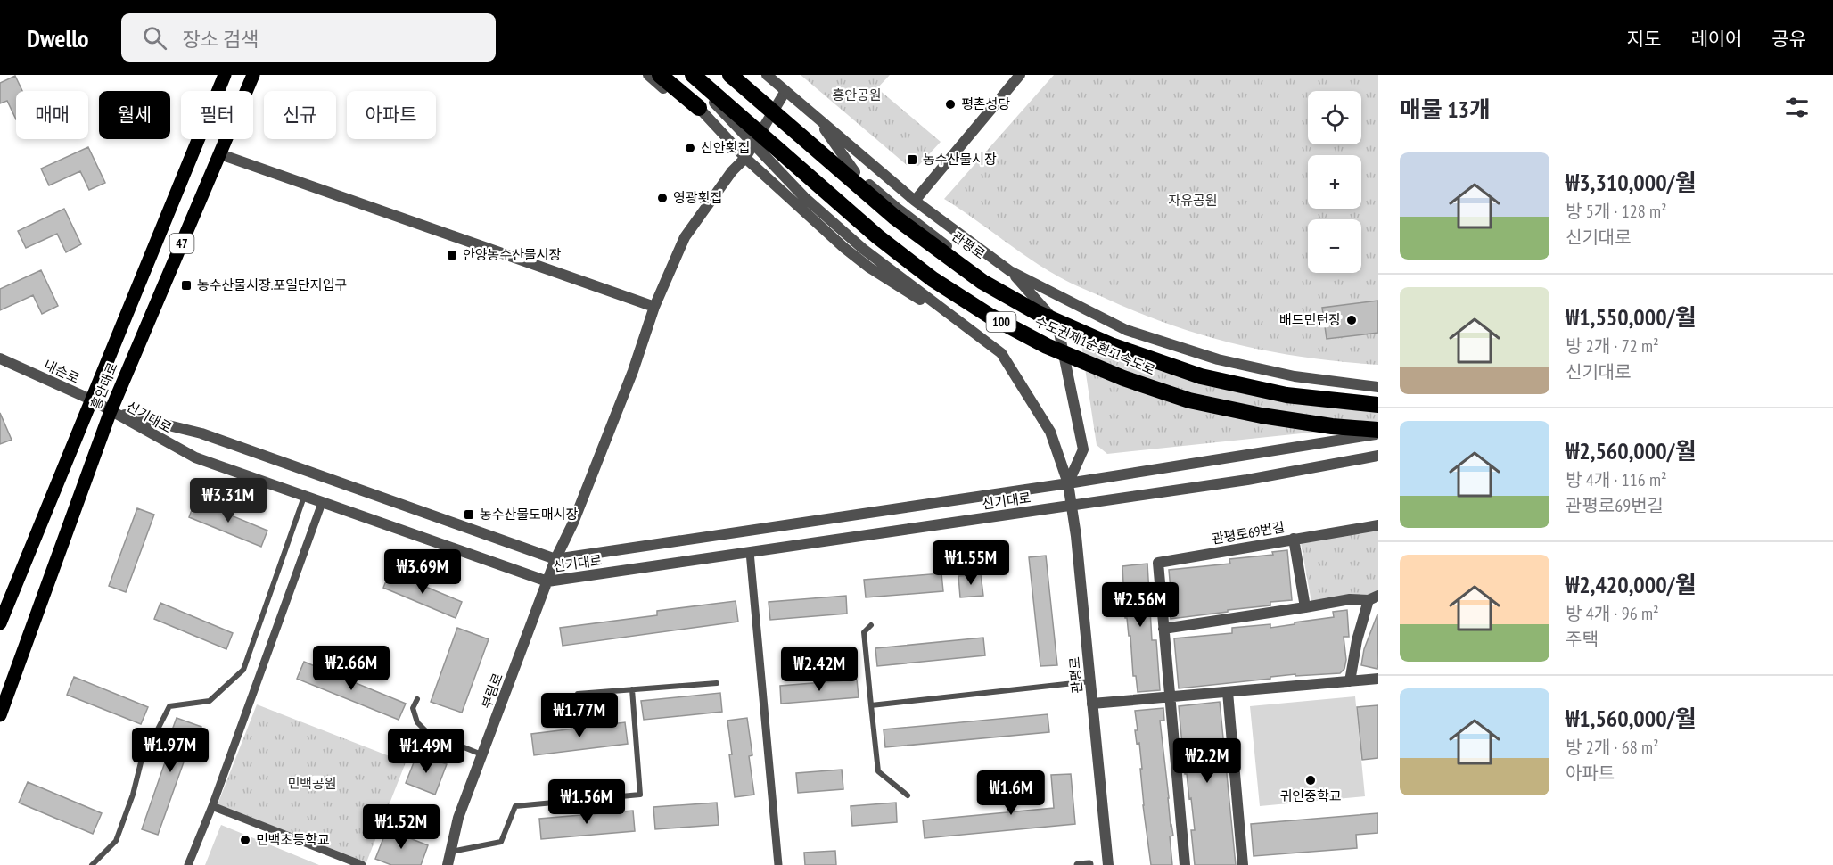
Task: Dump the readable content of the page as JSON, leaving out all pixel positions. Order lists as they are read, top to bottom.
{
  "streets": {
    "highway": ["100", "수도권제1순환고속도로"],
    "main road": ["47", "흥안대로"],
    "street": [
      "관평로",
      "내손로",
      "신기대로",
      "관평로69번길",
      "부림로"
    ]
  },
  "crossings": [
    ["47", "흥안대로"],
    ["관평로", "신기대로"],
    ["관평로", "부림로"],
    ["내손로", "흥안대로"],
    ["내손로", "신기대로"],
    ["흥안대로", "신기대로"],
    ["신기대로", "부림로"]
  ],
  "parks": ["흥안공원", "자유공원", "민백공원"],
  "places": {
    "other": [
      "평촌성당",
      "신안횟집",
      "영광횟집",
      "배드민턴장",
      "귀인중학교",
      "민백초등학교"
    ],
    "transit": [
      "농수산물시장",
      "안양농수산물시장",
      "농수산물시장.포일단지입구",
      "농수산물도매시장"
    ]
  },
  "page": {
    "header": "Dwello",
    "search": "장소 검색",
    "nav": ["지도", "레이어", "공유"],
    "heading": "매물 13개",
    "map_buttons": ["+", "−"],
    "chip": [
      "매매",
      "월세",
      "필터",
      "신규",
      "아파트"
    ],
    "list": [
      {
        "name": "₩3,310,000/월",
        "note": "방 5개 · 128 m² · 신기대로"
      },
      {
        "name": "₩1,550,000/월",
        "note": "방 2개 · 72 m² · 신기대로"
      },
      {
        "name": "₩2,560,000/월",
        "note": "방 4개 · 116 m² · 관평로69번길"
      },
      {
        "name": "₩2,420,000/월",
        "note": "방 4개 · 96 m² · 주택"
      },
      {
        "name": "₩1,560,000/월",
        "note": "방 2개 · 68 m² · 아파트"
      }
    ],
    "price": [
      "₩3.31M",
      "₩1.55M",
      "₩3.69M",
      "₩2.56M",
      "₩2.66M",
      "₩2.42M",
      "₩1.77M",
      "₩1.97M",
      "₩1.49M",
      "₩2.2M",
      "₩1.6M",
      "₩1.56M",
      "₩1.52M"
    ]
  }
}
